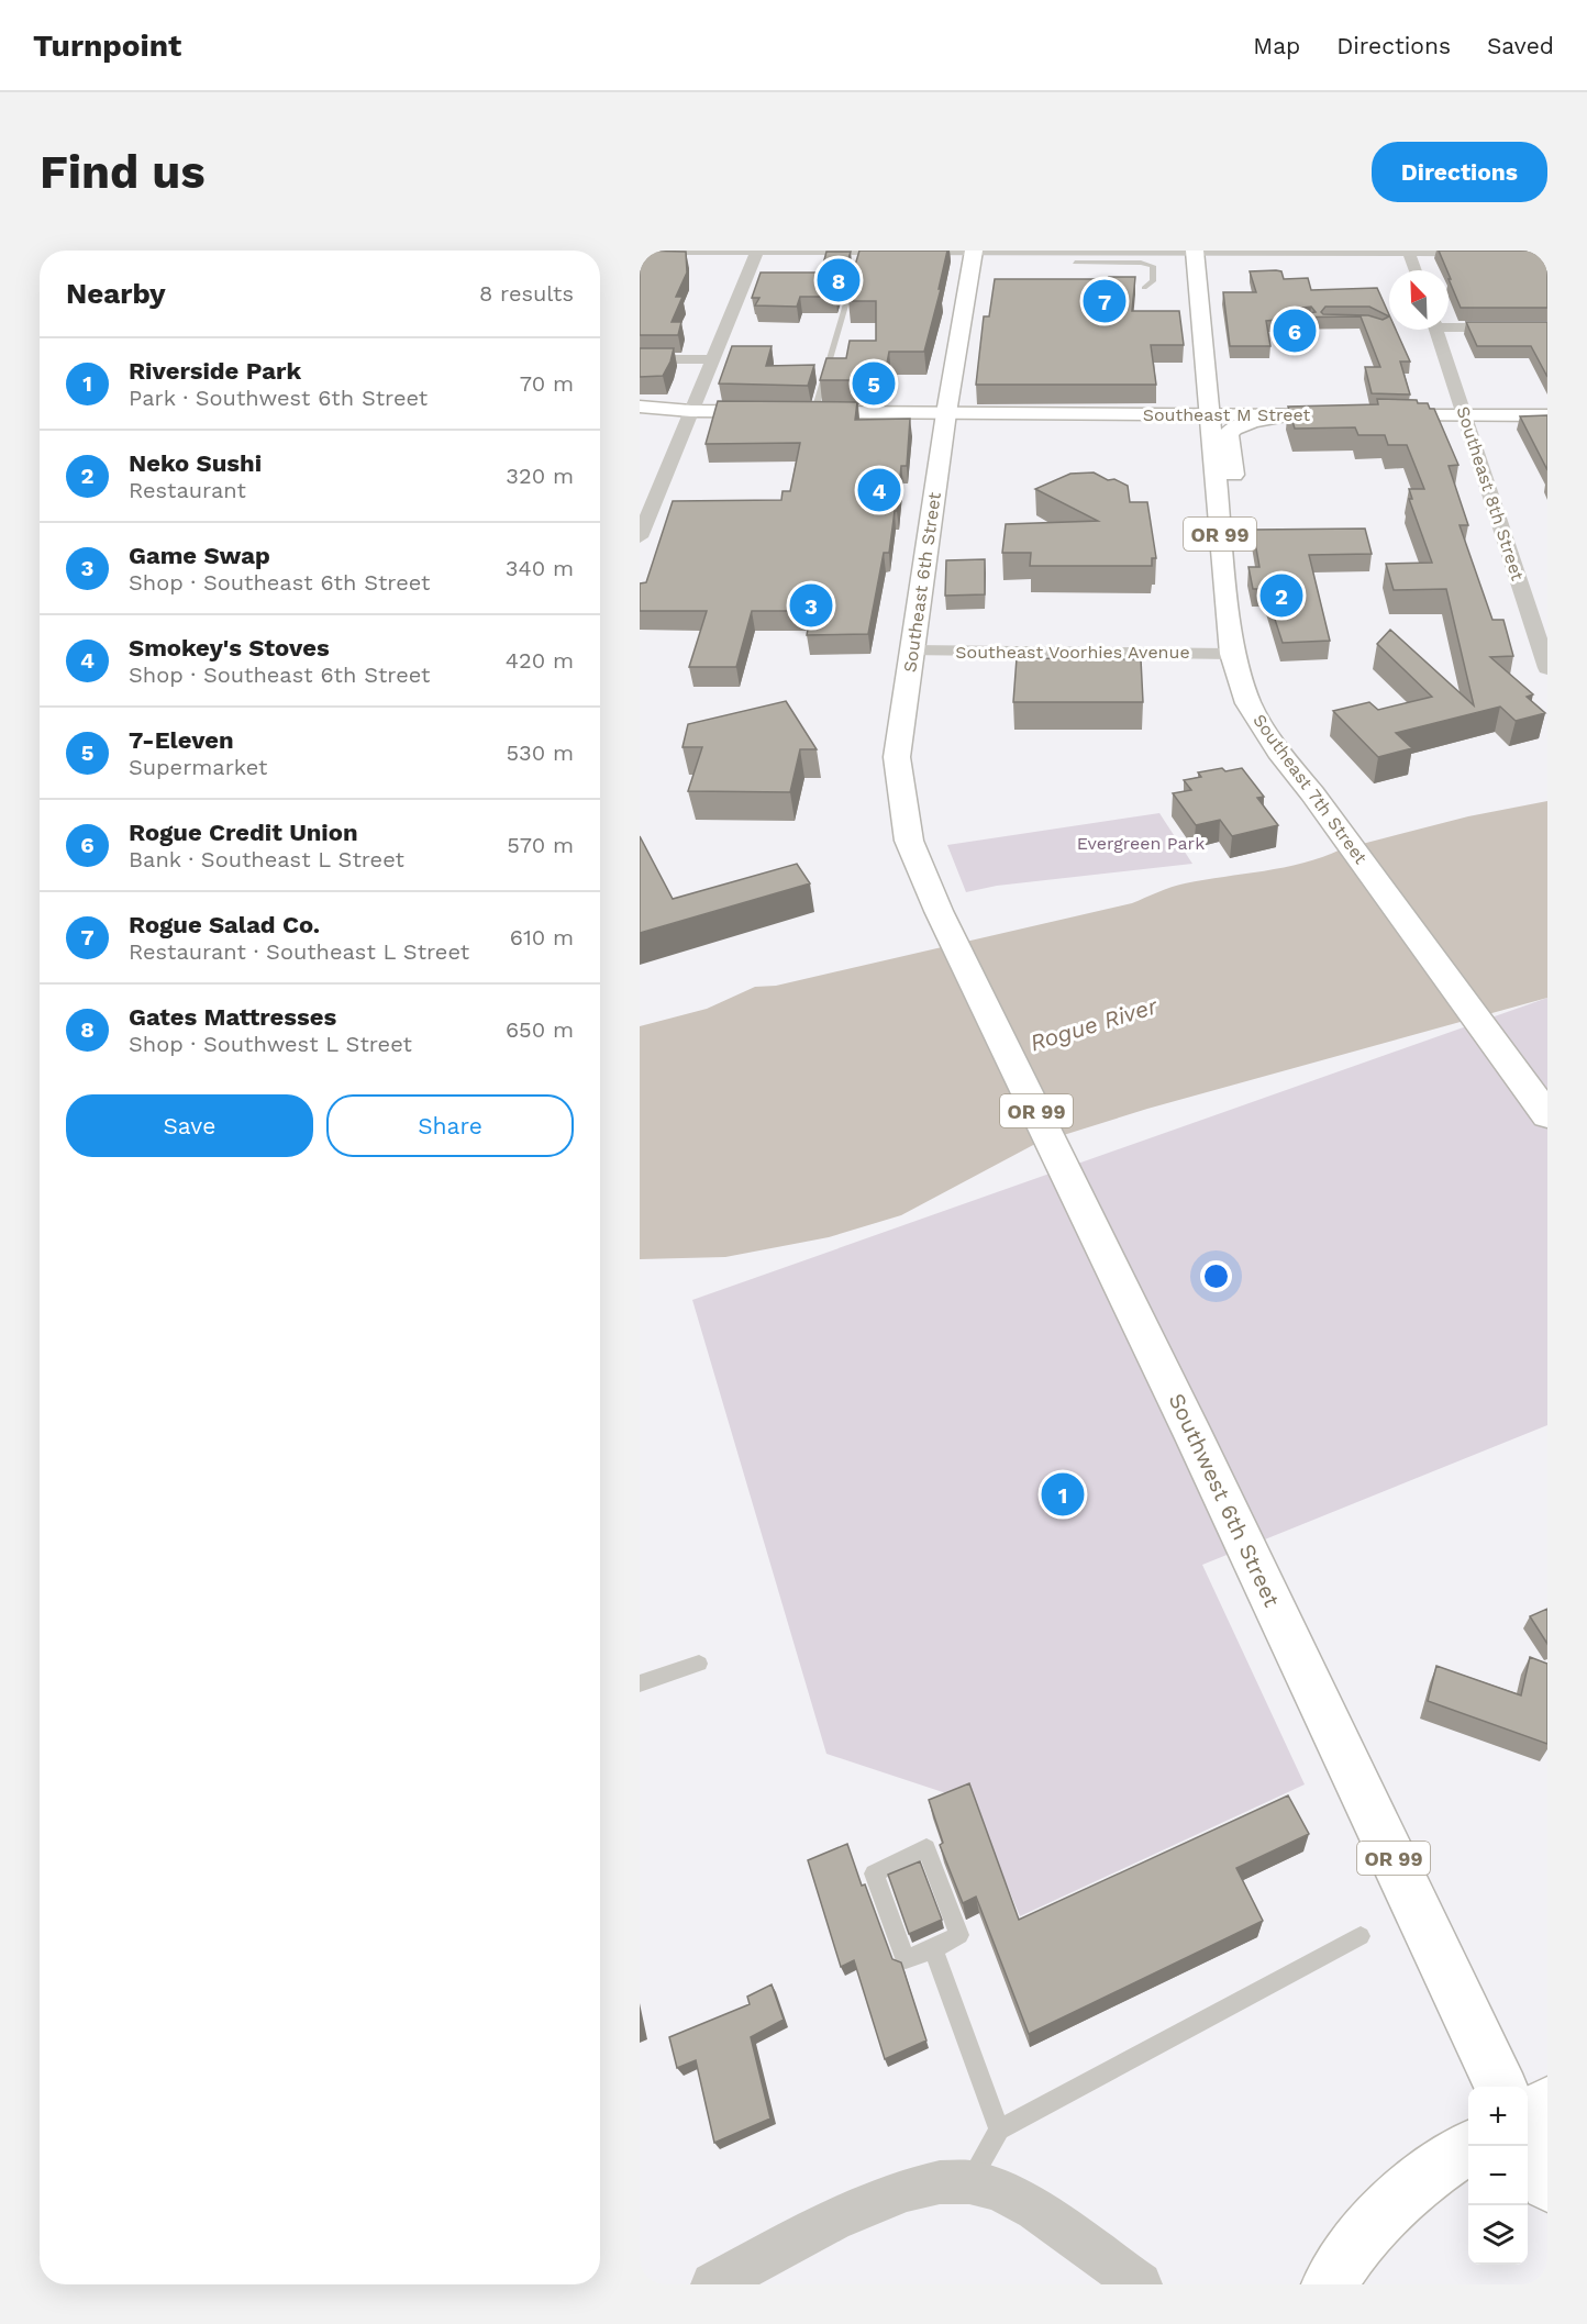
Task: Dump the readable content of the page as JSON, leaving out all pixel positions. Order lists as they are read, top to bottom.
{
  "streets": {
    "main road": [
      "Southeast M Street",
      "OR 99",
      "Southeast 6th Street",
      "Southeast 7th Street",
      "Southwest 6th Street"
    ],
    "street": ["Southeast 8th Street", "Southeast Voorhies Avenue"]
  },
  "crossings": [
    ["Southeast M Street", "Southeast 6th Street"],
    ["Southeast M Street", "Southeast 7th Street"],
    ["Southeast 6th Street", "Southeast Voorhies Avenue"],
    ["Southeast 6th Street", "Southwest 6th Street"],
    ["Southeast Voorhies Avenue", "Southeast 7th Street"]
  ],
  "water": ["Rogue River"],
  "parks": ["Evergreen Park"],
  "north": "top left",
  "page": {
    "header": "Turnpoint",
    "nav": ["Map", "Directions", "Saved"],
    "buttons": [
      "Directions",
      ["Save", "Share"]
    ],
    "title": "Find us",
    "heading": ["Nearby", "8 results"],
    "pins": [
      "8",
      "7",
      "6",
      "5",
      "4",
      "2",
      "3",
      "1"
    ],
    "list": [
      {
        "mark": "1",
        "name": "Riverside Park",
        "note": "Park · Southwest 6th Street",
        "value": "70 m"
      },
      {
        "mark": "2",
        "name": "Neko Sushi",
        "note": "Restaurant",
        "value": "320 m"
      },
      {
        "mark": "3",
        "name": "Game Swap",
        "note": "Shop · Southeast 6th Street",
        "value": "340 m"
      },
      {
        "mark": "4",
        "name": "Smokey's Stoves",
        "note": "Shop · Southeast 6th Street",
        "value": "420 m"
      },
      {
        "mark": "5",
        "name": "7-Eleven",
        "note": "Supermarket",
        "value": "530 m"
      },
      {
        "mark": "6",
        "name": "Rogue Credit Union",
        "note": "Bank · Southeast L Street",
        "value": "570 m"
      },
      {
        "mark": "7",
        "name": "Rogue Salad Co.",
        "note": "Restaurant · Southeast L Street",
        "value": "610 m"
      },
      {
        "mark": "8",
        "name": "Gates Mattresses",
        "note": "Shop · Southwest L Street",
        "value": "650 m"
      }
    ],
    "map_buttons": ["+", "−"]
  }
}
